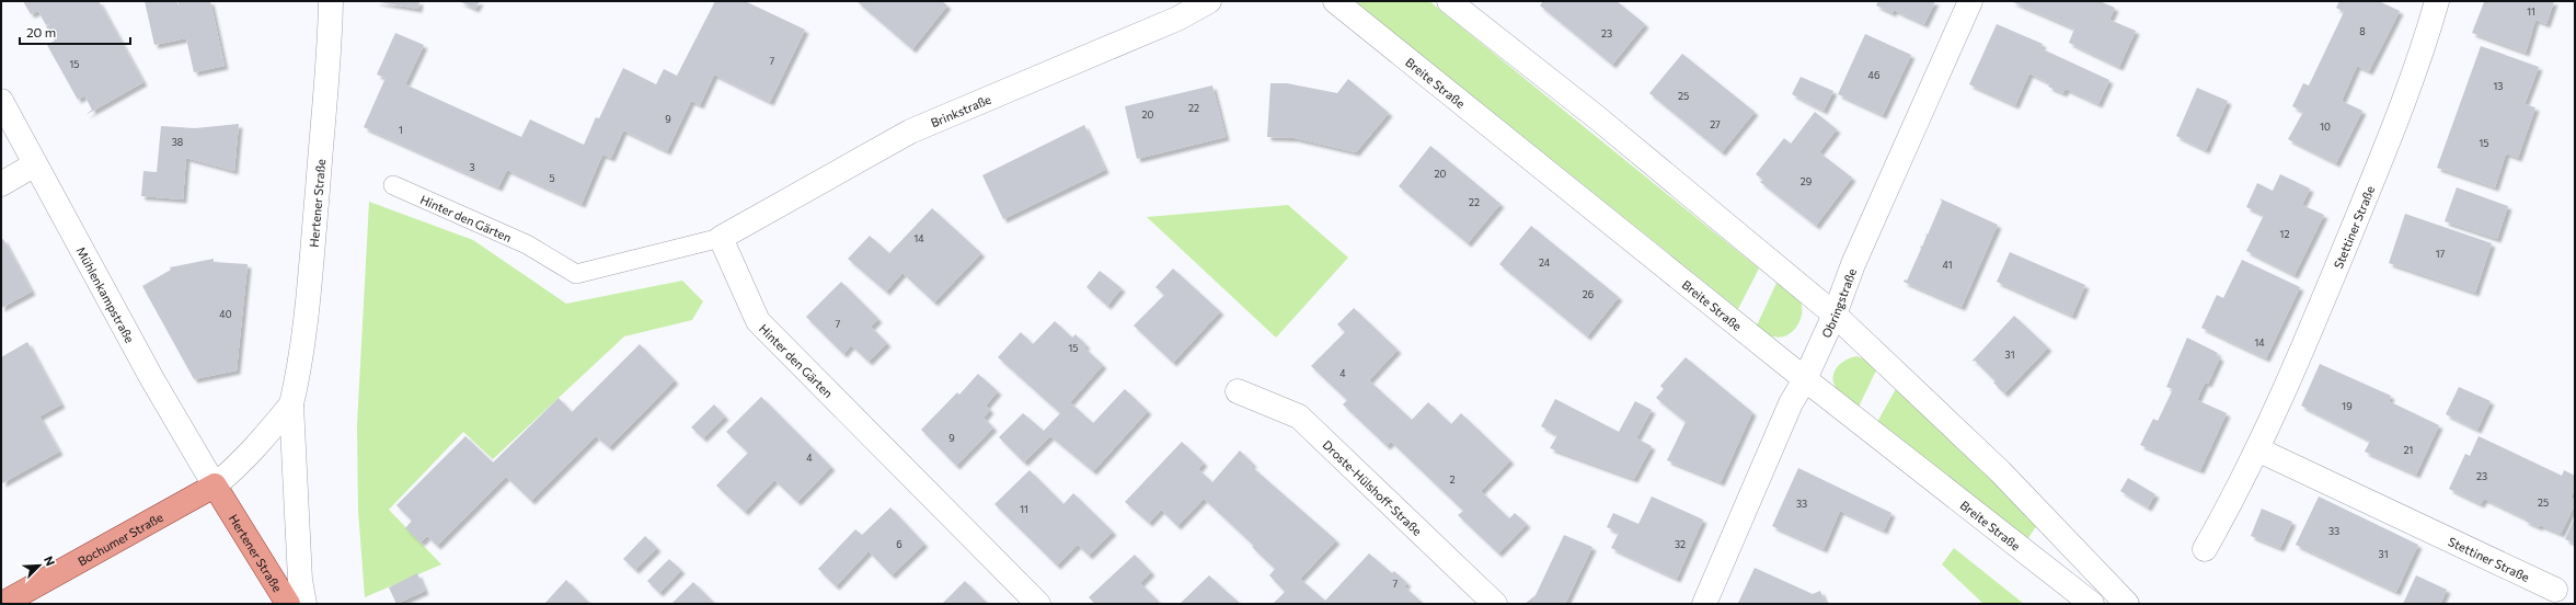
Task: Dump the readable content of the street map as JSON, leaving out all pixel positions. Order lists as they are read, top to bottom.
{
  "streets": {
    "main road": ["Hertener Straße", "Bochumer Straße"],
    "street": [
      "Breite Straße",
      "Brinkstraße",
      "Hinter den Gärten",
      "Stettiner Straße",
      "Mühlenkampstraße",
      "Obringstraße",
      "Droste-Hülshoff-Straße"
    ]
  },
  "crossings": [
    ["Breite Straße", "Obringstraße"],
    ["Brinkstraße", "Hinter den Gärten"],
    ["Hertener Straße", "Mühlenkampstraße"],
    ["Hertener Straße", "Bochumer Straße"],
    ["Mühlenkampstraße", "Bochumer Straße"]
  ],
  "house_numbers": [
    "11",
    "8",
    "23",
    "7",
    "15",
    "46",
    "13",
    "25",
    "22",
    "20",
    "9",
    "27",
    "10",
    "1",
    "38",
    "15",
    "3",
    "20",
    "5",
    "29",
    "22",
    "12",
    "14",
    "17",
    "24",
    "41",
    "26",
    "40",
    "7",
    "14",
    "15",
    "31",
    "4",
    "19",
    "9",
    "21",
    "4",
    "23",
    "2",
    "25",
    "33",
    "11",
    "33",
    "6",
    "32",
    "31",
    "7"
  ],
  "scale_bar": "20 m",
  "north": "top right"
}
